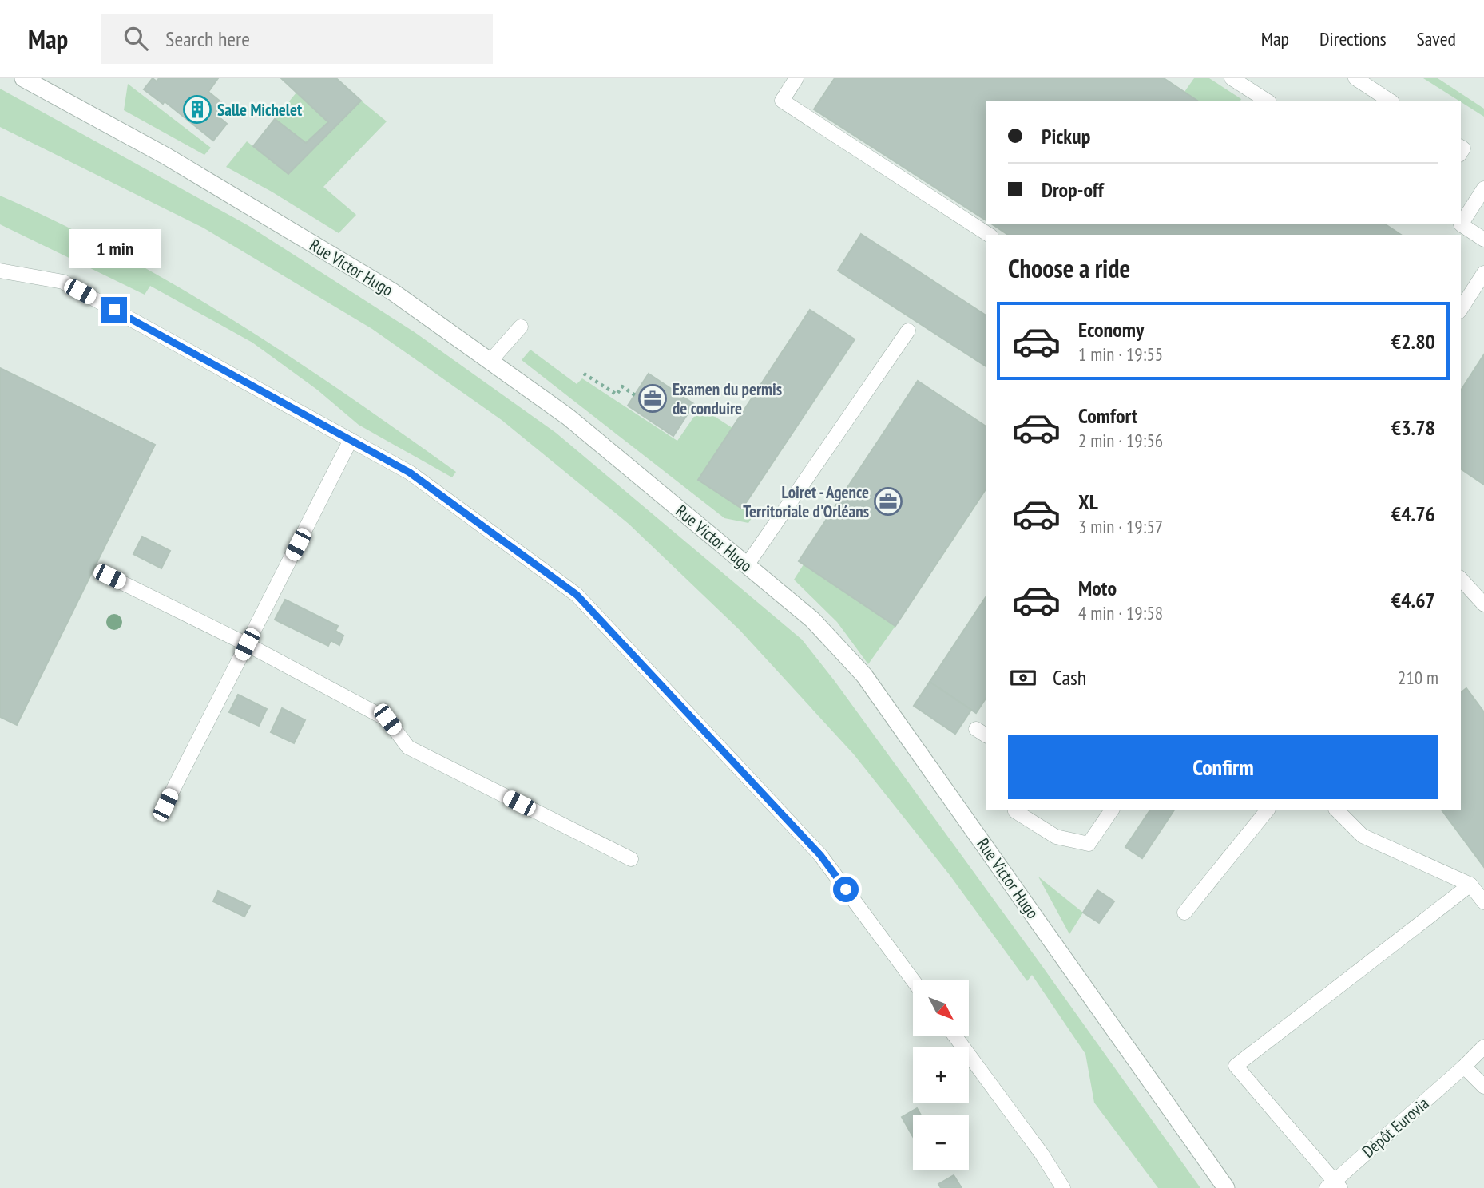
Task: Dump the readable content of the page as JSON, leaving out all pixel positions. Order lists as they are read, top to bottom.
{
  "streets": {
    "street": ["Rue Victor Hugo"],
    "lane": ["Dépôt Eurovia"]
  },
  "places": {
    "building": ["Salle Michelet"],
    "office": ["Examen du permis de conduire", "Loiret - Agence Territoriale d'Orléans"]
  },
  "north": "bottom right",
  "page": {
    "header": "Map",
    "search": "Search here",
    "nav": ["Map", "Directions", "Saved"],
    "banner": ["Pickup", "Drop-off"],
    "bubble": "1 min",
    "heading": "Choose a ride",
    "list": [
      {
        "name": "Economy",
        "note": "1 min · 19:55",
        "value": "€2.80"
      },
      {
        "name": "Comfort",
        "note": "2 min · 19:56",
        "value": "€3.78"
      },
      {
        "name": "XL",
        "note": "3 min · 19:57",
        "value": "€4.76"
      },
      {
        "name": "Moto",
        "note": "4 min · 19:58",
        "value": "€4.67"
      }
    ],
    "pay": ["Cash", "210 m"],
    "buttons": "Confirm",
    "map_buttons": ["+", "−"]
  }
}
